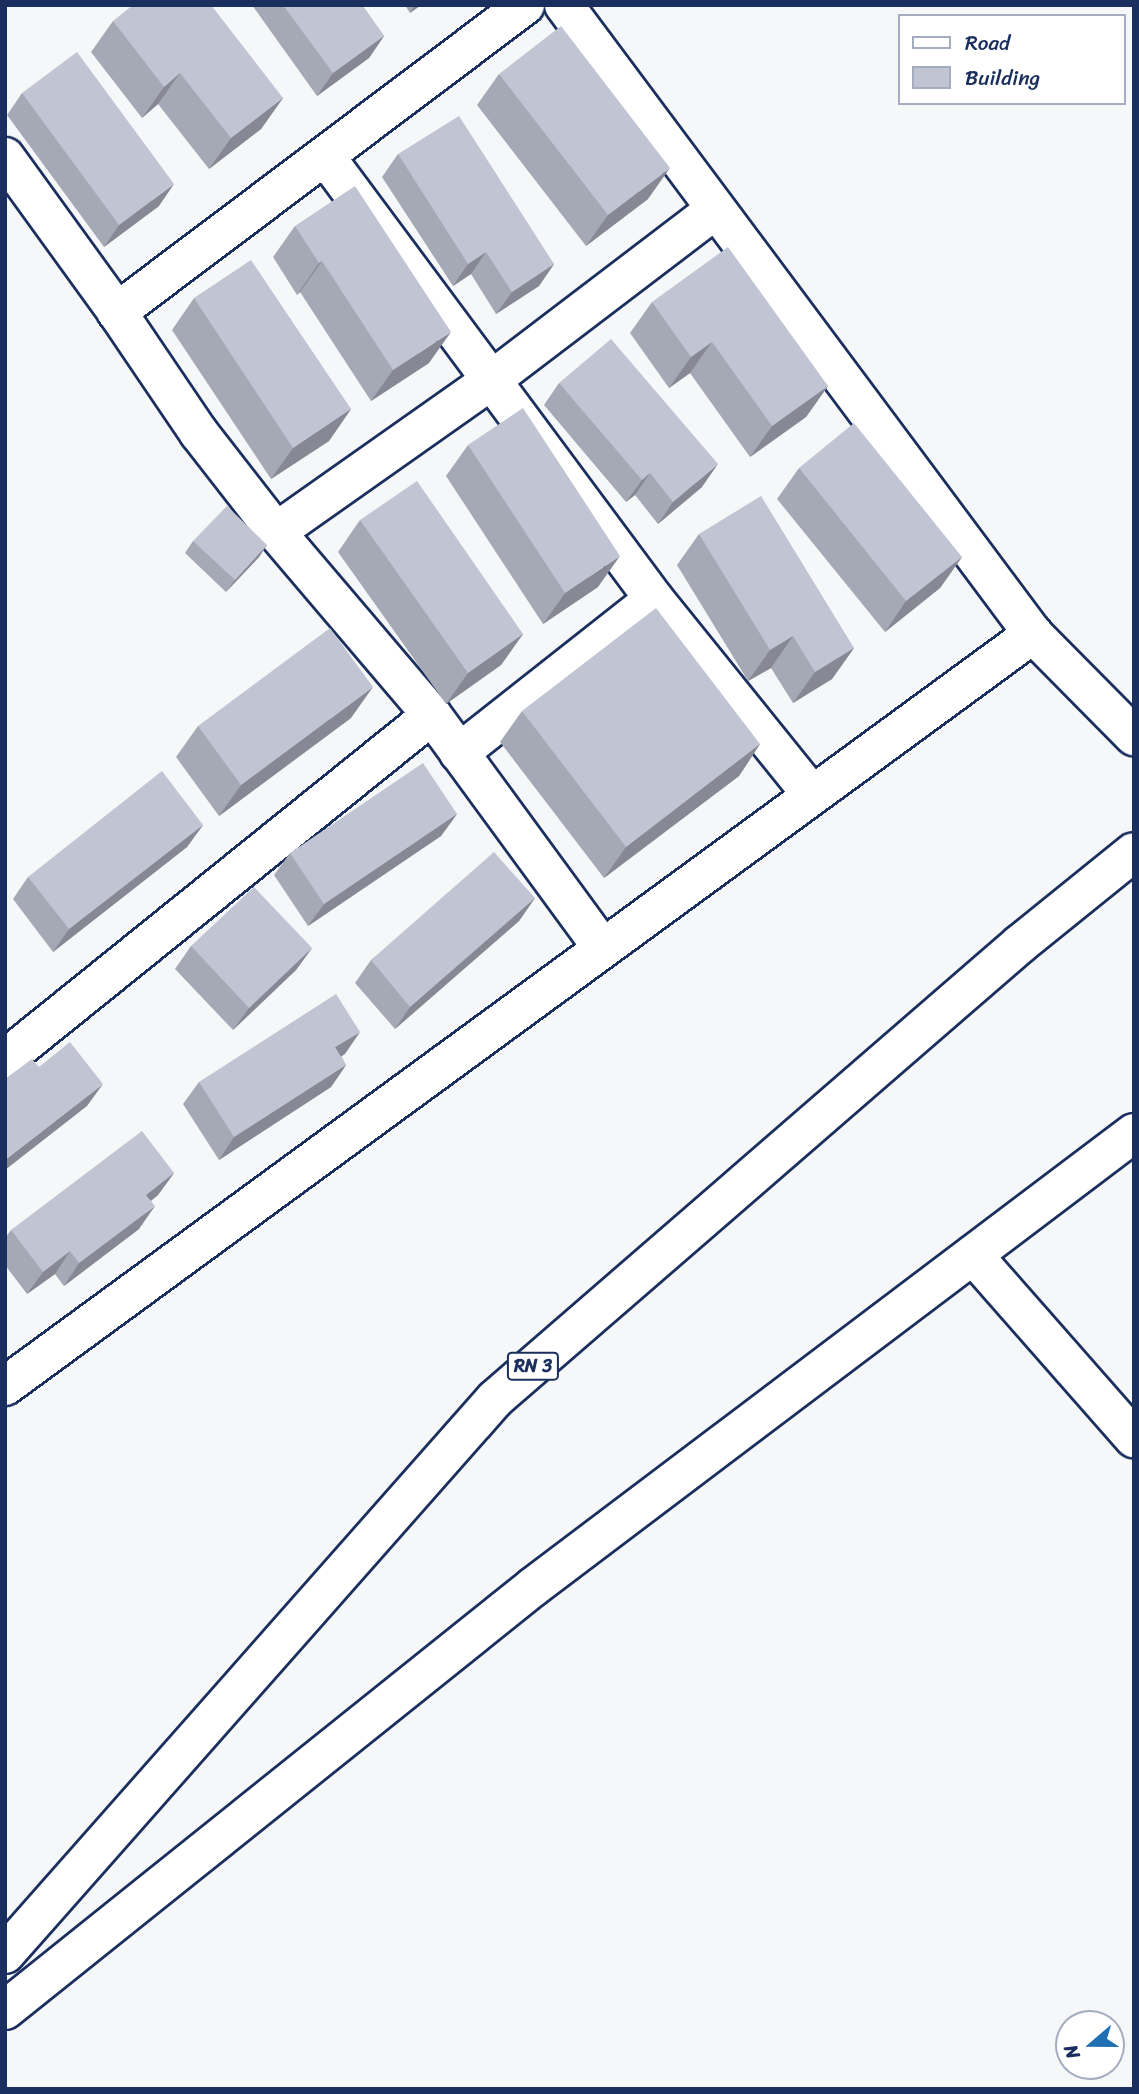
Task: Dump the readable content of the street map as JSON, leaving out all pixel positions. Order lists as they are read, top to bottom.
{
  "streets": {
    "street": ["RN 3"]
  },
  "legend": ["Road", "Building"],
  "north": "left"
}
